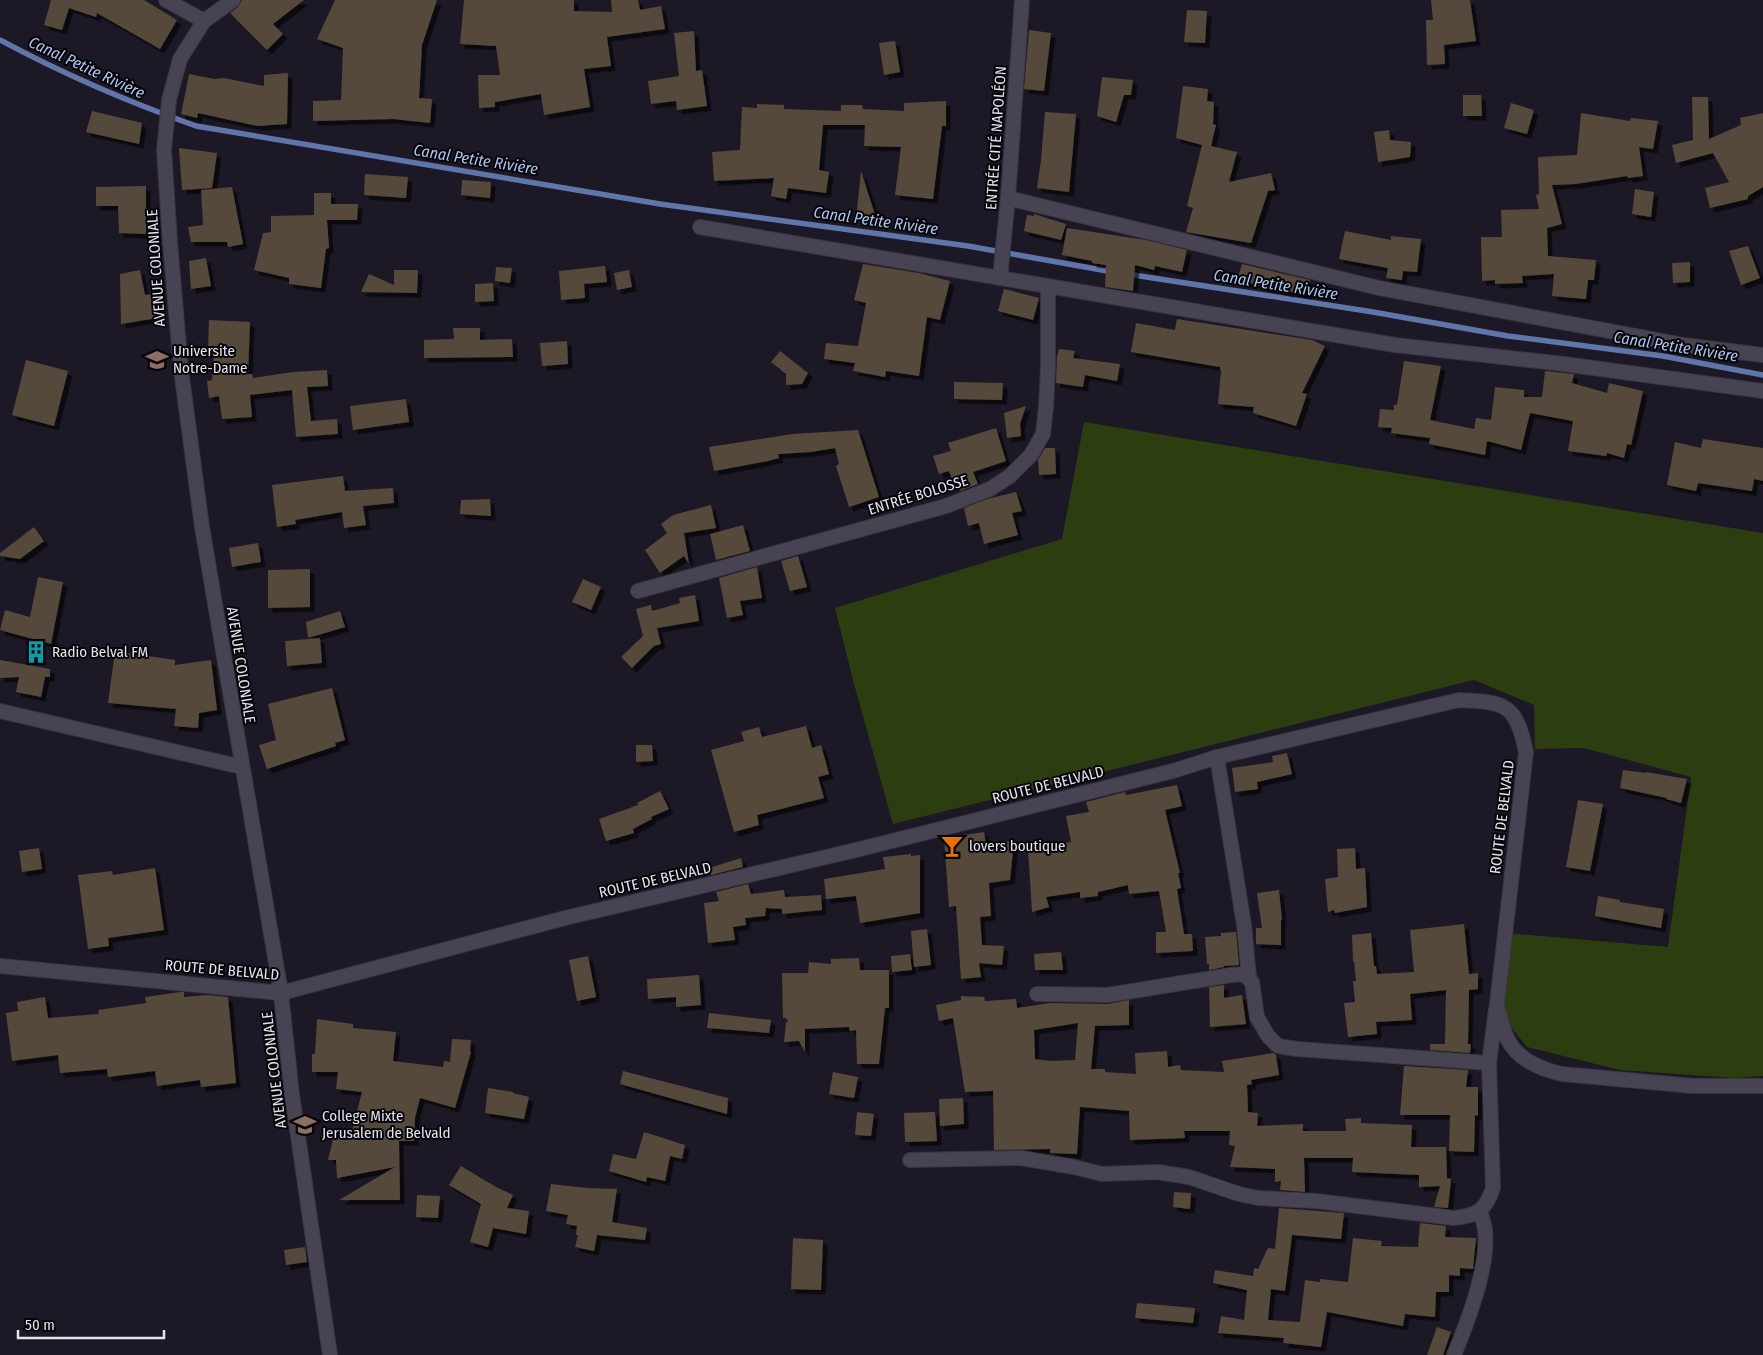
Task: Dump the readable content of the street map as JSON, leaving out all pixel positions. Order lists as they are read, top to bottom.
{
  "streets": {
    "street": [
      "ENTRÉE CITÉ NAPOLÉON",
      "AVENUE COLONIALE",
      "ENTRÉE BOLOSSE",
      "ROUTE DE BELVALD"
    ]
  },
  "crossings": [
    ["AVENUE COLONIALE", "ROUTE DE BELVALD"]
  ],
  "water": ["Canal Petite Rivière"],
  "places": {
    "school or university": ["Universite Notre-Dame", "College Mixte Jerusalem de Belvald"],
    "building": ["Radio Belval FM"],
    "bar": ["lovers boutique"]
  },
  "scale_bar": "50 m"
}
